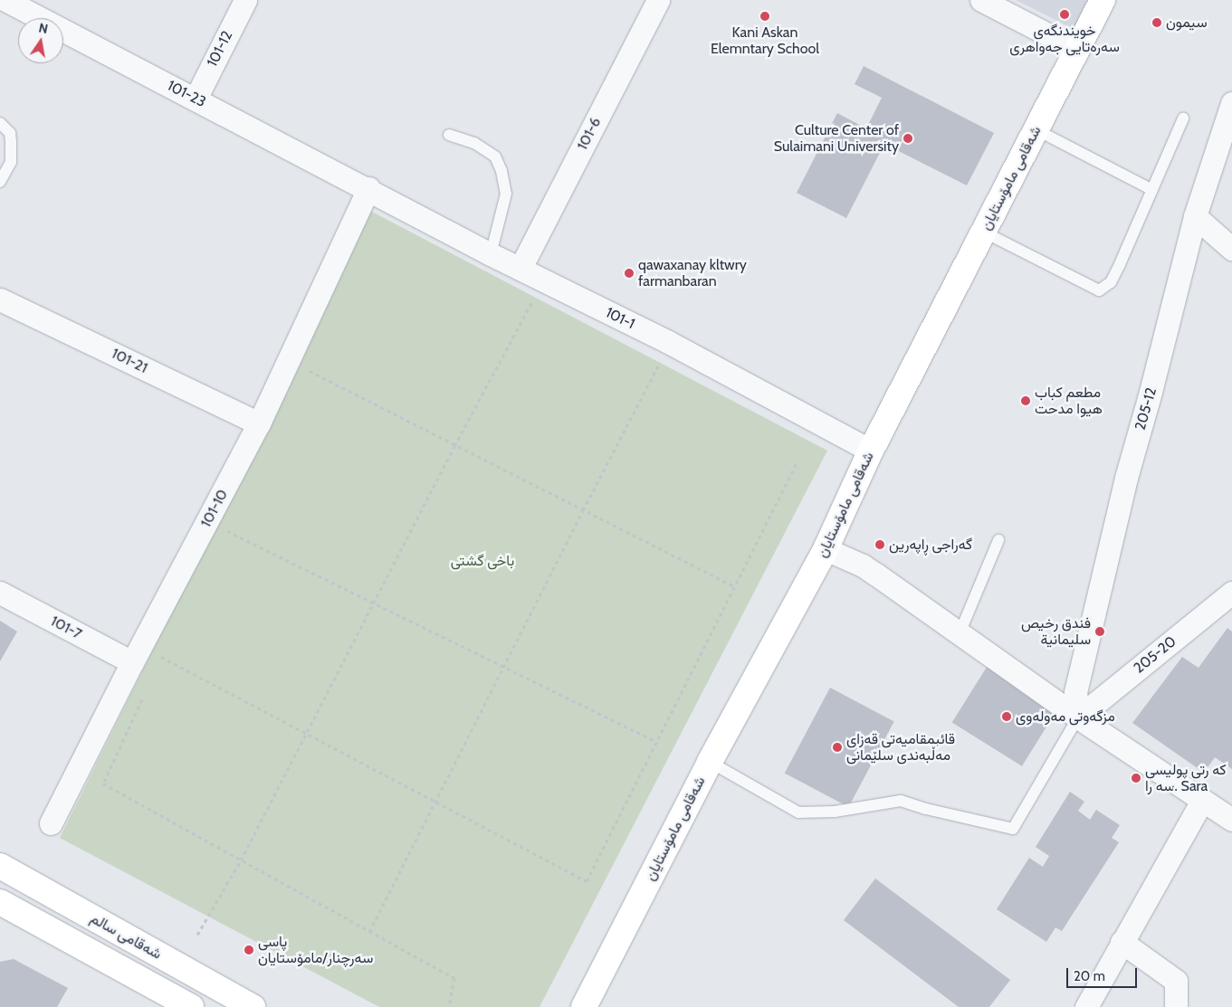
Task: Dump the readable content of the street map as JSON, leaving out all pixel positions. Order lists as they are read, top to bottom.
{
  "streets": {
    "main road": ["شەقامی مامۆستایان", "شەقامی سالم"],
    "street": [
      "101-12",
      "101-23",
      "101-6",
      "101-1",
      "101-21",
      "205-12",
      "101-10",
      "101-7",
      "205-20"
    ]
  },
  "crossings": [
    ["101-12", "101-23"],
    ["101-23", "101-1"],
    ["101-23", "101-10"],
    ["101-6", "101-1"],
    ["شەقامی مامۆستایان", "101-1"],
    ["101-1", "101-10"],
    ["101-21", "101-10"],
    ["205-12", "205-20"],
    ["101-10", "101-7"]
  ],
  "parks": ["باخی گشتی"],
  "places": [
    "خویندنگەی سەرەتایی جەواهری",
    "Kani Askan Elemntary School",
    "سيمون",
    "Culture Center of Sulaimani University",
    "qawaxanay kltwry farmanbaran",
    "مطعم كباب هيوا مدحت",
    "گەراجی ڕاپەرین",
    "فندق رخيص سليمانية",
    "مزگەوتی مەولەوی",
    "قائیمقامیەتی قەزای مەڵبەندی سلێمانی",
    "که رتی پولیسی سه را. Sara",
    "پاسی سەرچنار/مامۆستایان"
  ],
  "scale_bar": "20 m",
  "north": "top"
}
